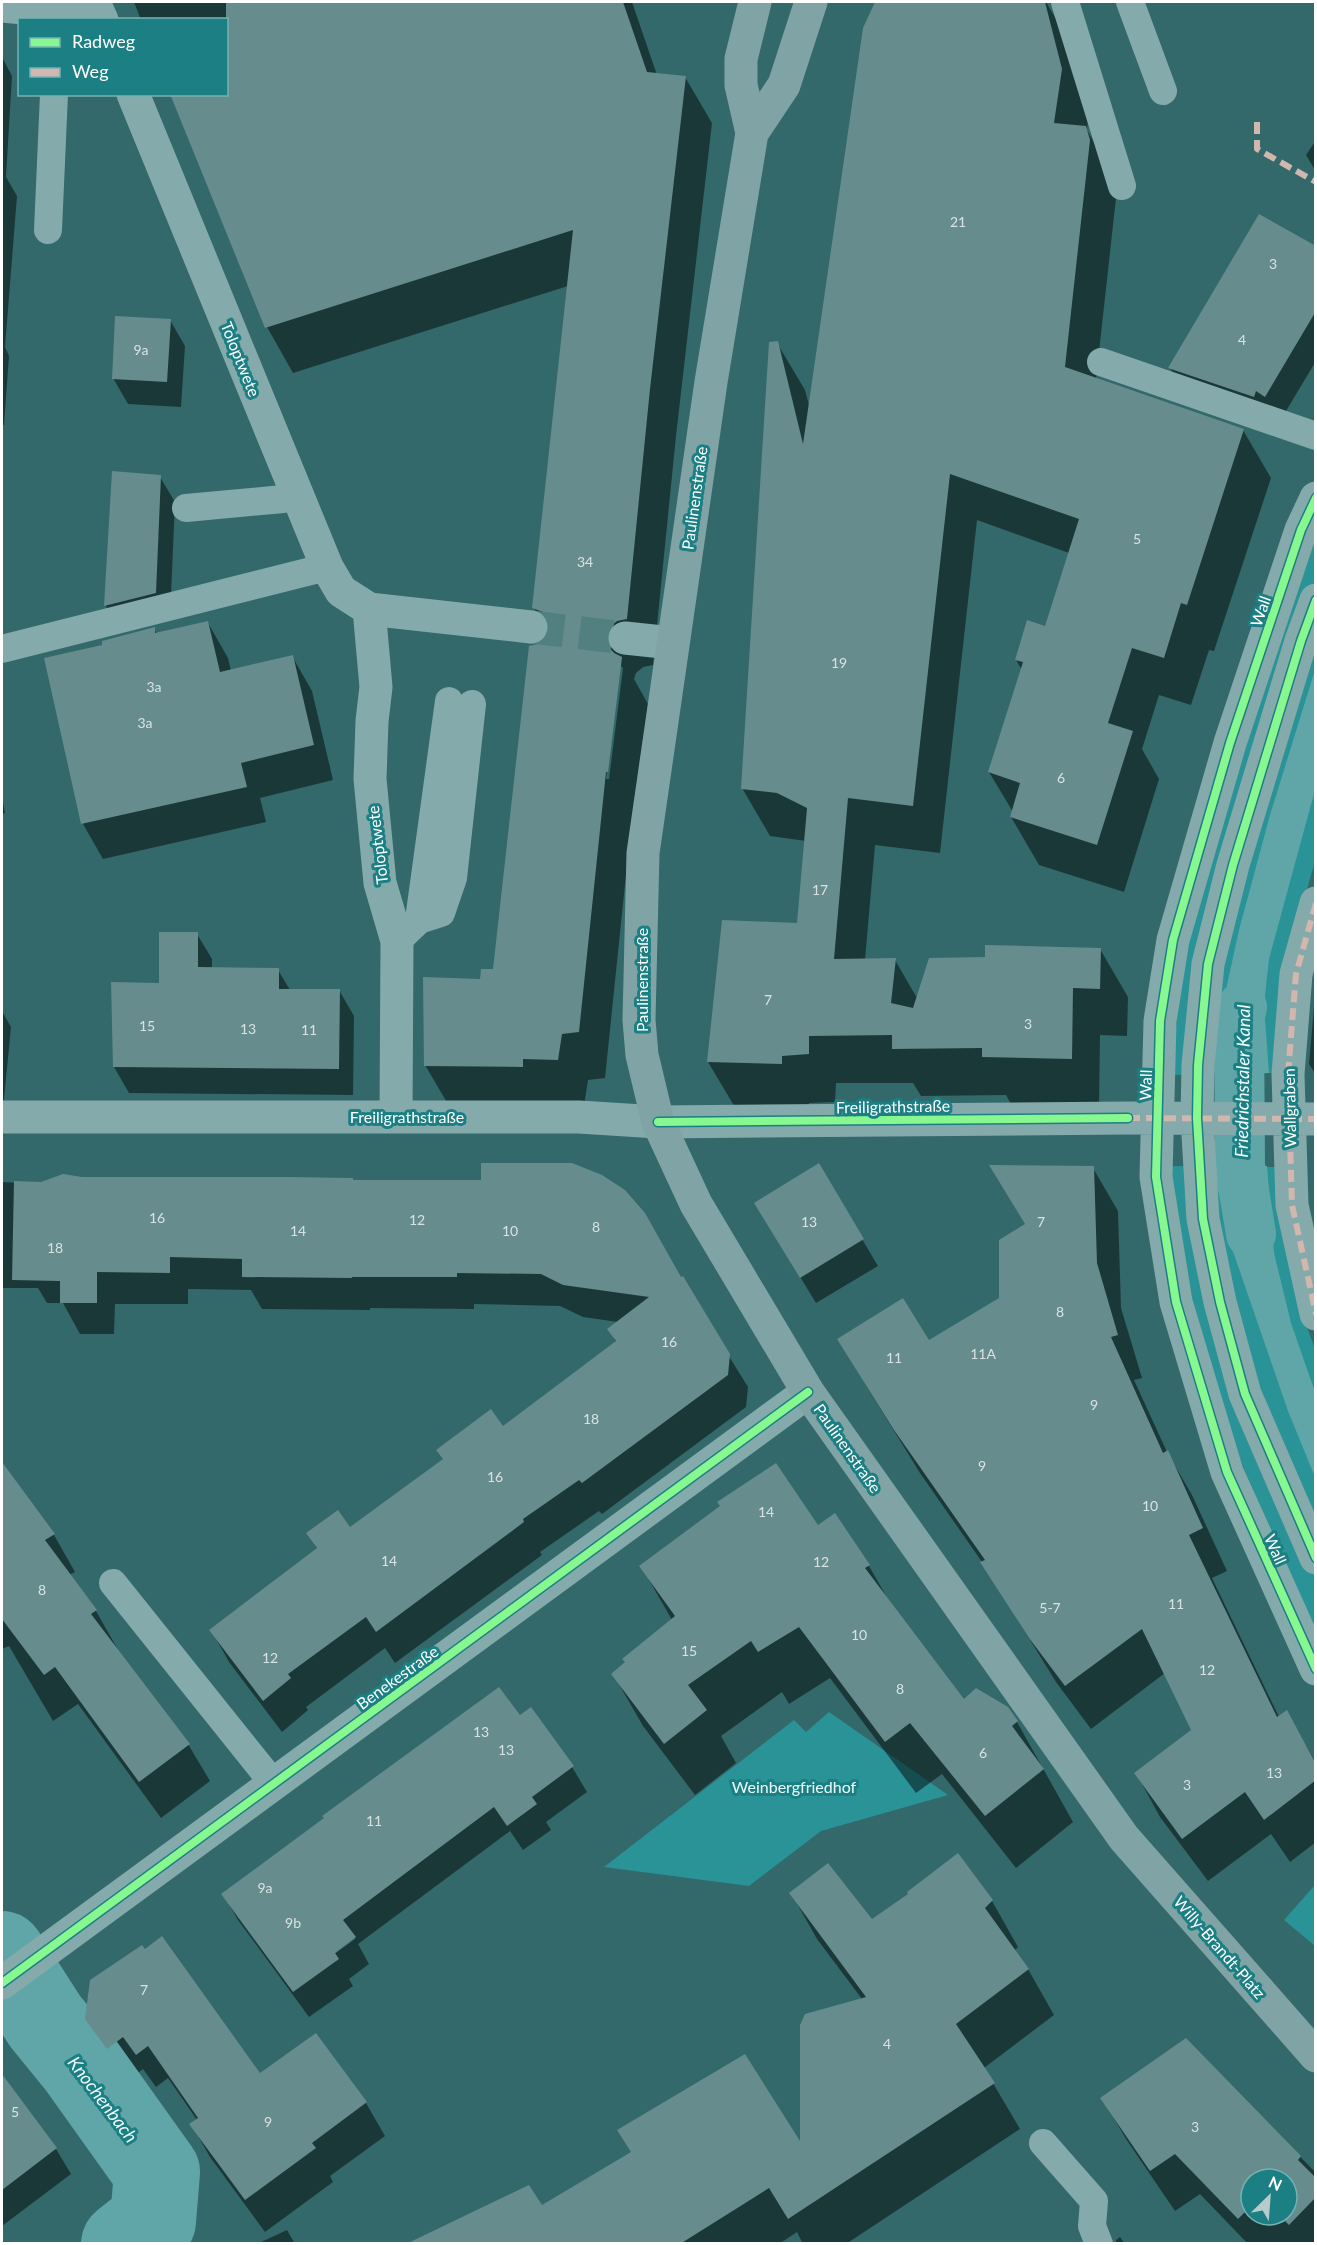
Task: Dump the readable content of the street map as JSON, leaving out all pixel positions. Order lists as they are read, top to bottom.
{
  "streets": {
    "main road": ["Paulinenstraße", "Willy-Brandt-Platz"],
    "street": [
      "Toloptwete",
      "Wall",
      "Freiligrathstraße",
      "Wallgraben",
      "Benekestraße"
    ]
  },
  "crossings": [
    ["Toloptwete", "Freiligrathstraße"],
    ["Paulinenstraße", "Freiligrathstraße"],
    ["Paulinenstraße", "Benekestraße"],
    ["Paulinenstraße", "Willy-Brandt-Platz"],
    ["Wall", "Freiligrathstraße"],
    ["Freiligrathstraße", "Wallgraben"]
  ],
  "water": ["Friedrichstaler Kanal", "Knochenbach"],
  "parks": ["Weinbergfriedhof"],
  "house_numbers": [
    "21",
    "3",
    "4",
    "9a",
    "5",
    "34",
    "19",
    "3a",
    "3a",
    "6",
    "17",
    "7",
    "3",
    "15",
    "13",
    "11",
    "16",
    "12",
    "13",
    "7",
    "8",
    "14",
    "10",
    "18",
    "8",
    "16",
    "11A",
    "11",
    "9",
    "18",
    "9",
    "16",
    "10",
    "14",
    "14",
    "12",
    "8",
    "11",
    "5-7",
    "10",
    "15",
    "12",
    "12",
    "8",
    "13",
    "13",
    "6",
    "13",
    "3",
    "11",
    "9a",
    "9b",
    "7",
    "4",
    "5",
    "9",
    "3"
  ],
  "legend": ["Radweg", "Weg"],
  "north": "top right"
}
